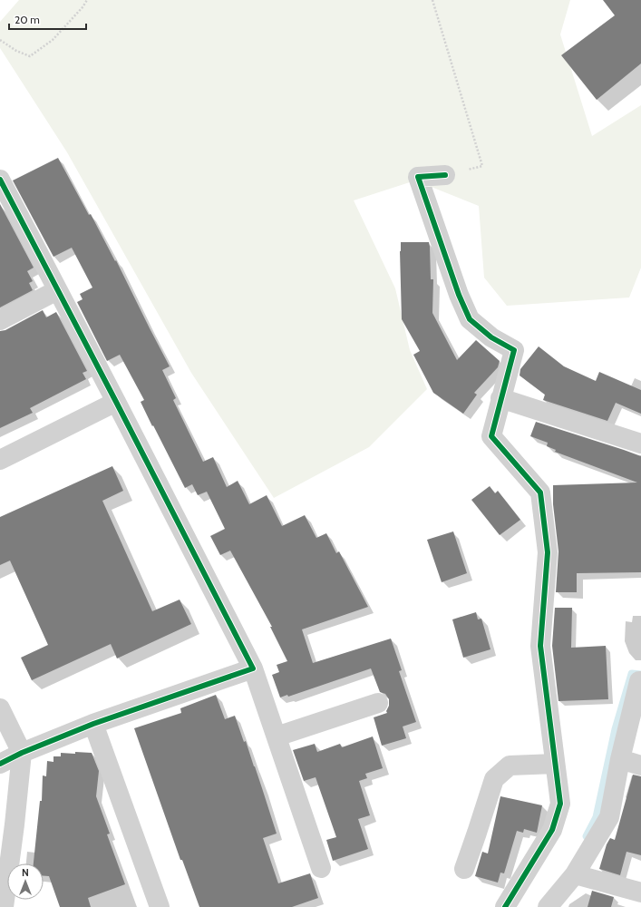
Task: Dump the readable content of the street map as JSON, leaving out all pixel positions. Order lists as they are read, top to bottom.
{
  "scale_bar": "20 m",
  "north": "top"
}
